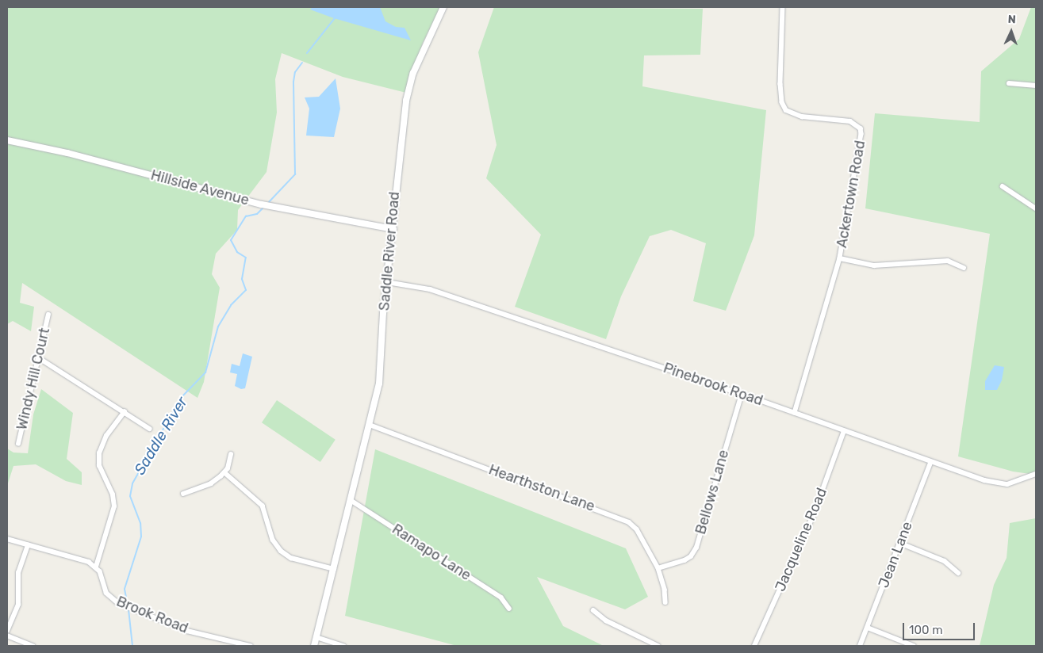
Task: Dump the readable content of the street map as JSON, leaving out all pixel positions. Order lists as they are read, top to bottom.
{
  "streets": {
    "main road": ["Hillside Avenue", "Saddle River Road"],
    "street": [
      "Ackertown Road",
      "Windy Hill Court",
      "Pinebrook Road",
      "Hearthston Lane",
      "Bellows Lane",
      "Jacqueline Road",
      "Ramapo Lane",
      "Jean Lane",
      "Brook Road"
    ]
  },
  "crossings": [
    ["Hillside Avenue", "Saddle River Road"],
    ["Ackertown Road", "Pinebrook Road"],
    ["Saddle River Road", "Pinebrook Road"],
    ["Saddle River Road", "Hearthston Lane"],
    ["Saddle River Road", "Ramapo Lane"],
    ["Pinebrook Road", "Bellows Lane"],
    ["Pinebrook Road", "Jacqueline Road"],
    ["Pinebrook Road", "Jean Lane"],
    ["Hearthston Lane", "Bellows Lane"]
  ],
  "water": ["Saddle River"],
  "scale_bar": "100 m",
  "north": "top"
}
